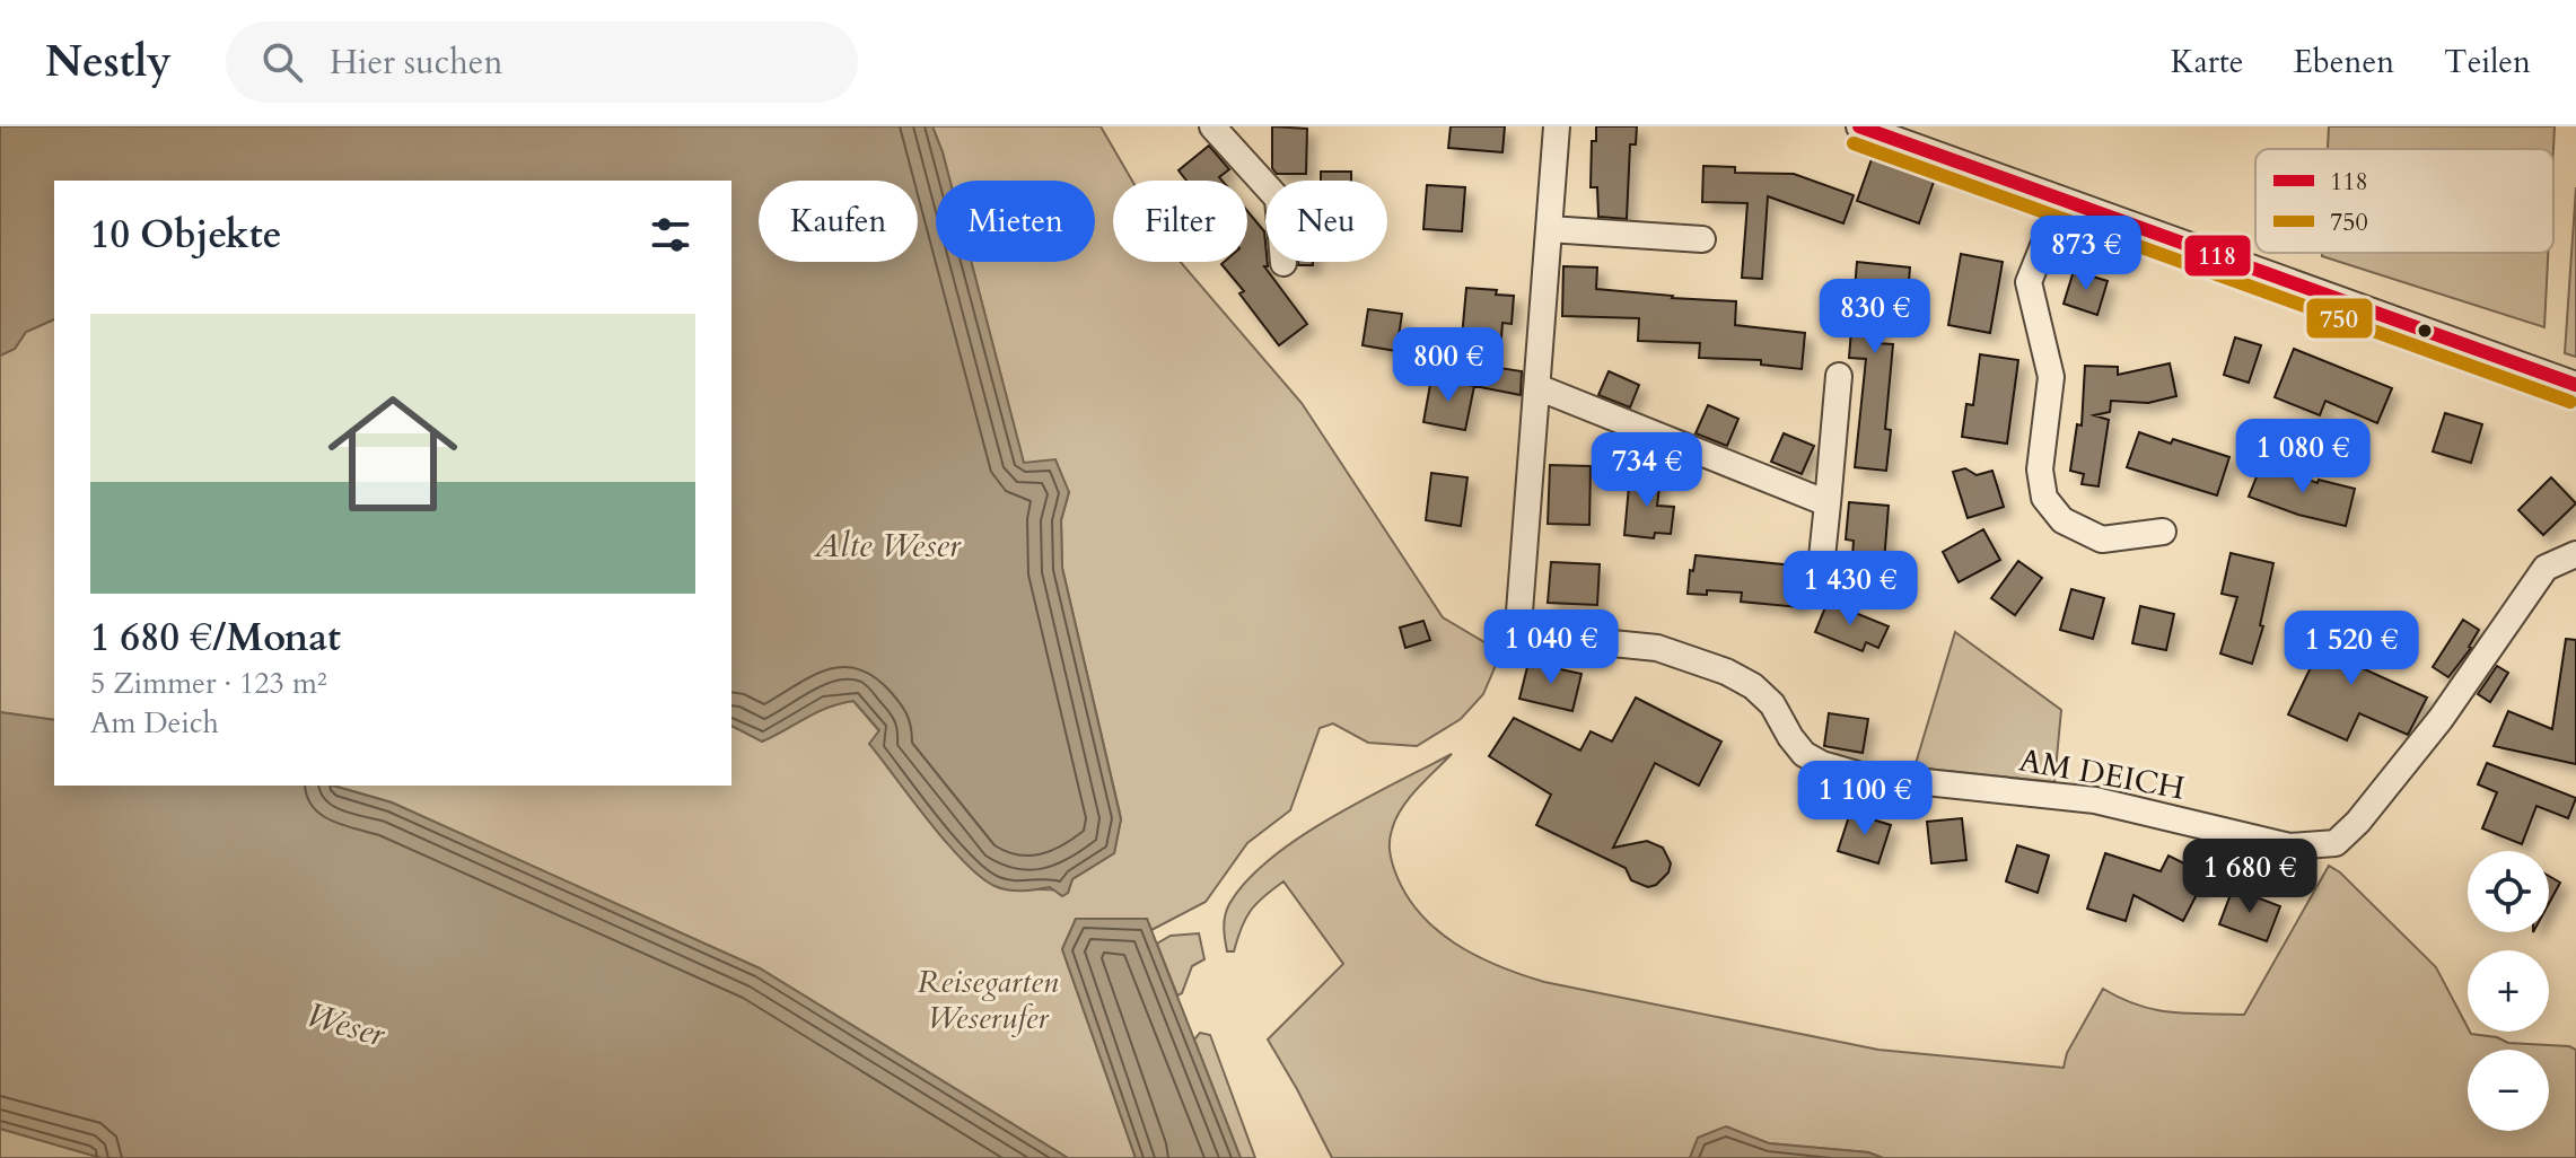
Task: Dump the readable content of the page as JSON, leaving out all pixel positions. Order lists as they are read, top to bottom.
{
  "streets": {
    "street": ["AM DEICH"]
  },
  "water": ["Alte Weser", "Weser"],
  "parks": ["Reisegarten Weserufer"],
  "lines": ["transit line 118", "transit line 750"],
  "legend": ["118", "750"],
  "page": {
    "header": "Nestly",
    "search": "Hier suchen",
    "nav": ["Karte", "Ebenen", "Teilen"],
    "chip": [
      "Kaufen",
      "Mieten",
      "Filter",
      "Neu"
    ],
    "heading": "10 Objekte",
    "price": [
      "873 €",
      "830 €",
      "800 €",
      "1 080 €",
      "734 €",
      "1 430 €",
      "1 040 €",
      "1 520 €",
      "1 100 €",
      "1 680 €"
    ],
    "list": [
      {
        "name": "1 680 €/Monat",
        "note": "5 Zimmer · 123 m² · Am Deich"
      }
    ],
    "map_buttons": ["+", "−"]
  }
}
